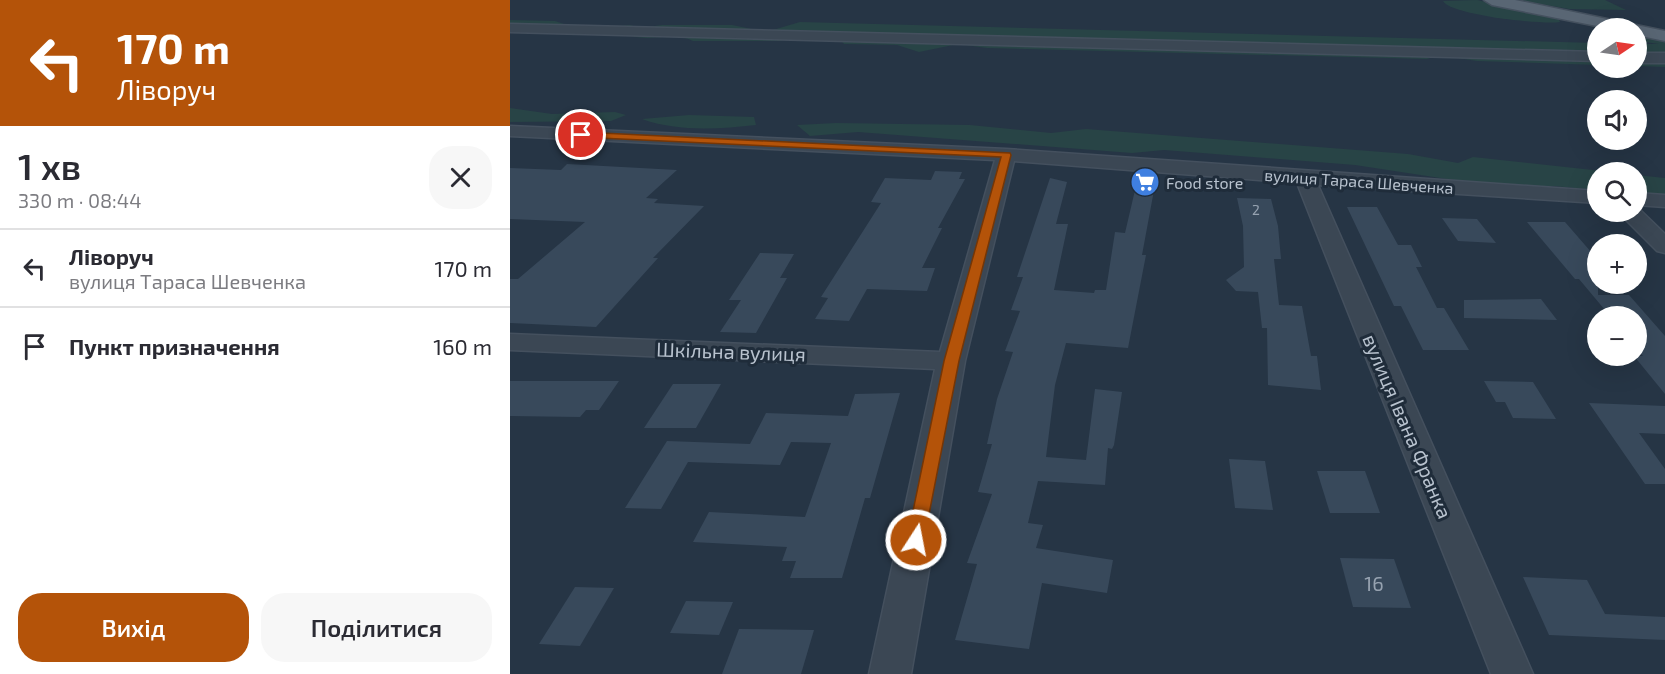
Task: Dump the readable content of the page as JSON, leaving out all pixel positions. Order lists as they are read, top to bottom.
{
  "streets": {
    "street": ["вулиця Тараса Шевченка", "Шкільна вулиця", "вулиця Івана Франка"]
  },
  "crossings": [
    ["вулиця Тараса Шевченка", "вулиця Івана Франка"]
  ],
  "places": {
    "supermarket": ["Food store"]
  },
  "house_numbers": ["2", "16"],
  "north": "right",
  "page": {
    "turn": ["170 m", "Ліворуч"],
    "map_buttons": ["+", "−"],
    "heading": ["1 хв", "330 m · 08:44"],
    "list": [
      {
        "name": "Ліворуч",
        "note": "вулиця Тараса Шевченка",
        "value": "170 m"
      },
      {
        "name": "Пункт призначення",
        "value": "160 m"
      }
    ],
    "buttons": ["Вихід", "Поділитися"]
  }
}
